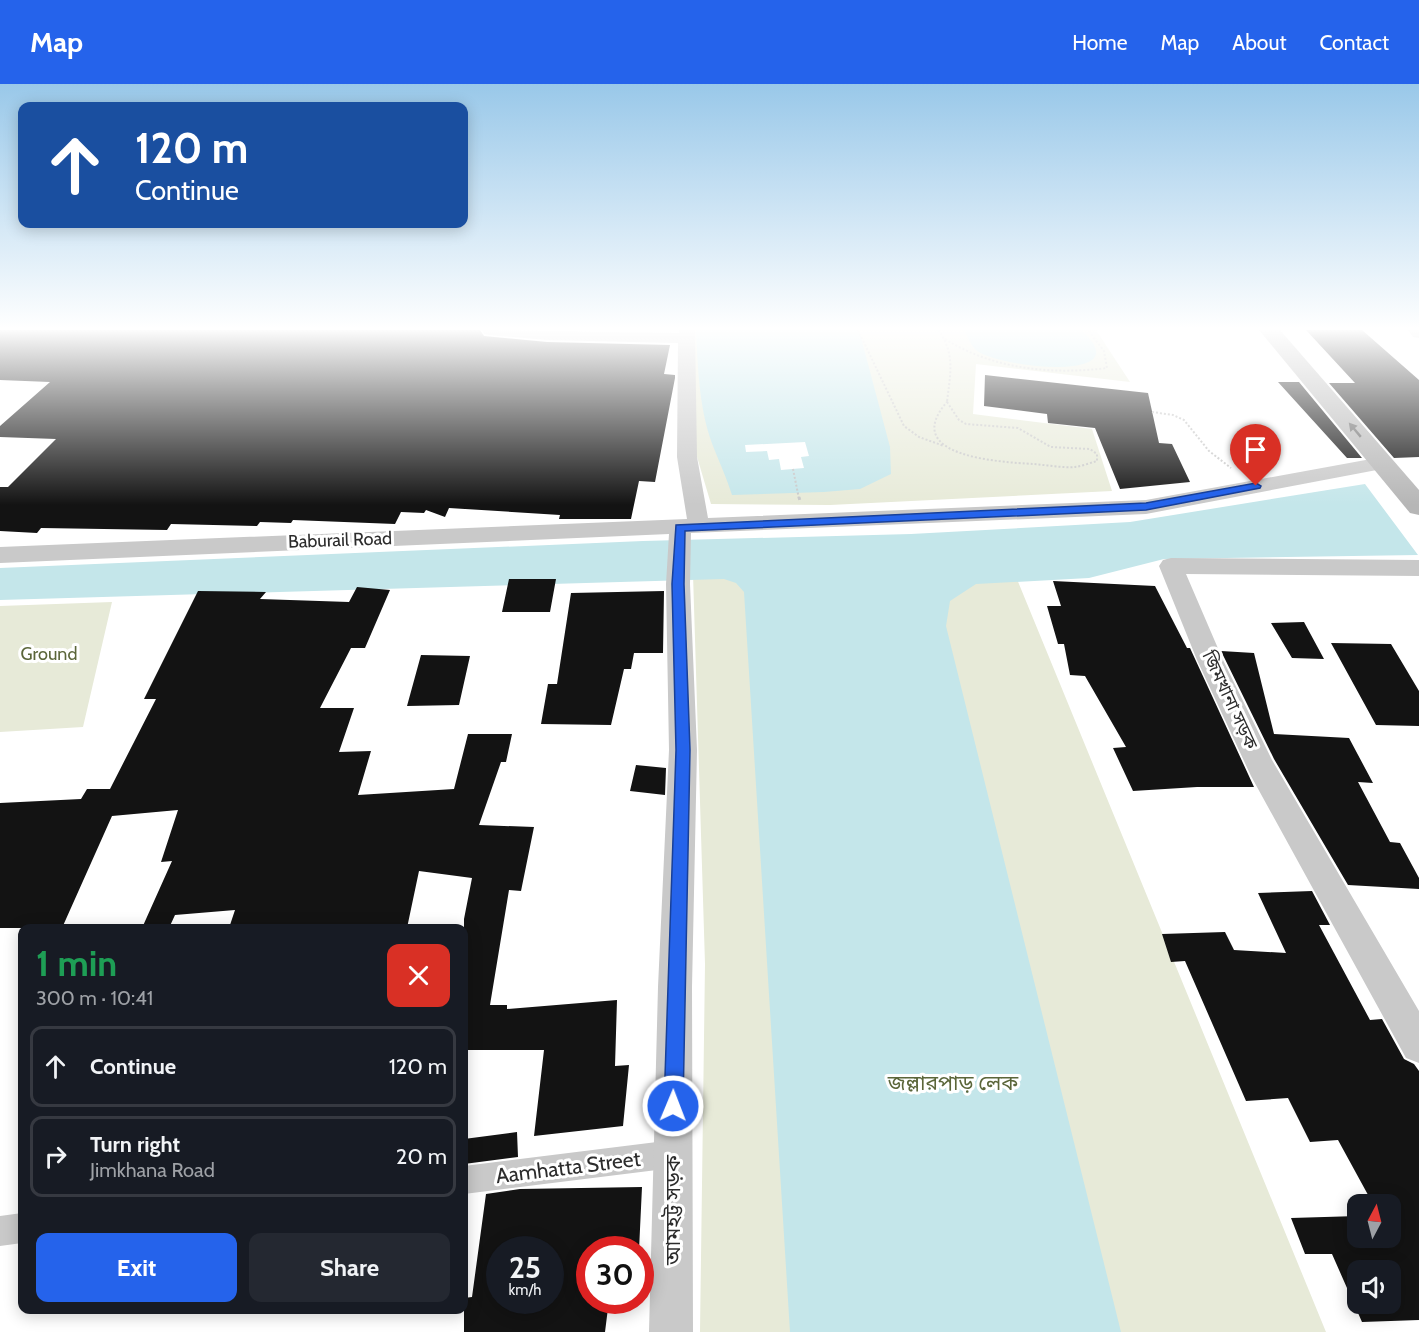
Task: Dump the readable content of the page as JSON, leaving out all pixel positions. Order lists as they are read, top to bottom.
{
  "streets": {
    "street": [
      "Baburail Road",
      "জিমখানা সড়ক",
      "Aamhatta Street",
      "আমহট্ট সড়ক"
    ]
  },
  "crossings": [
    ["Baburail Road", "আমহট্ট সড়ক"],
    ["Aamhatta Street", "আমহট্ট সড়ক"]
  ],
  "parks": ["Ground", "জল্লারপাড় লেক"],
  "north": "top",
  "page": {
    "header": "Map",
    "nav": [
      "Home",
      "Map",
      "About",
      "Contact"
    ],
    "turn": ["120 m", "Continue"],
    "heading": ["1 min", "300 m · 10:41"],
    "list": [
      {
        "name": "Continue",
        "value": "120 m"
      },
      {
        "name": "Turn right",
        "note": "Jimkhana Road",
        "value": "20 m"
      }
    ],
    "buttons": ["Exit", "Share"],
    "speed": "25 km/h",
    "limit": "30"
  }
}
